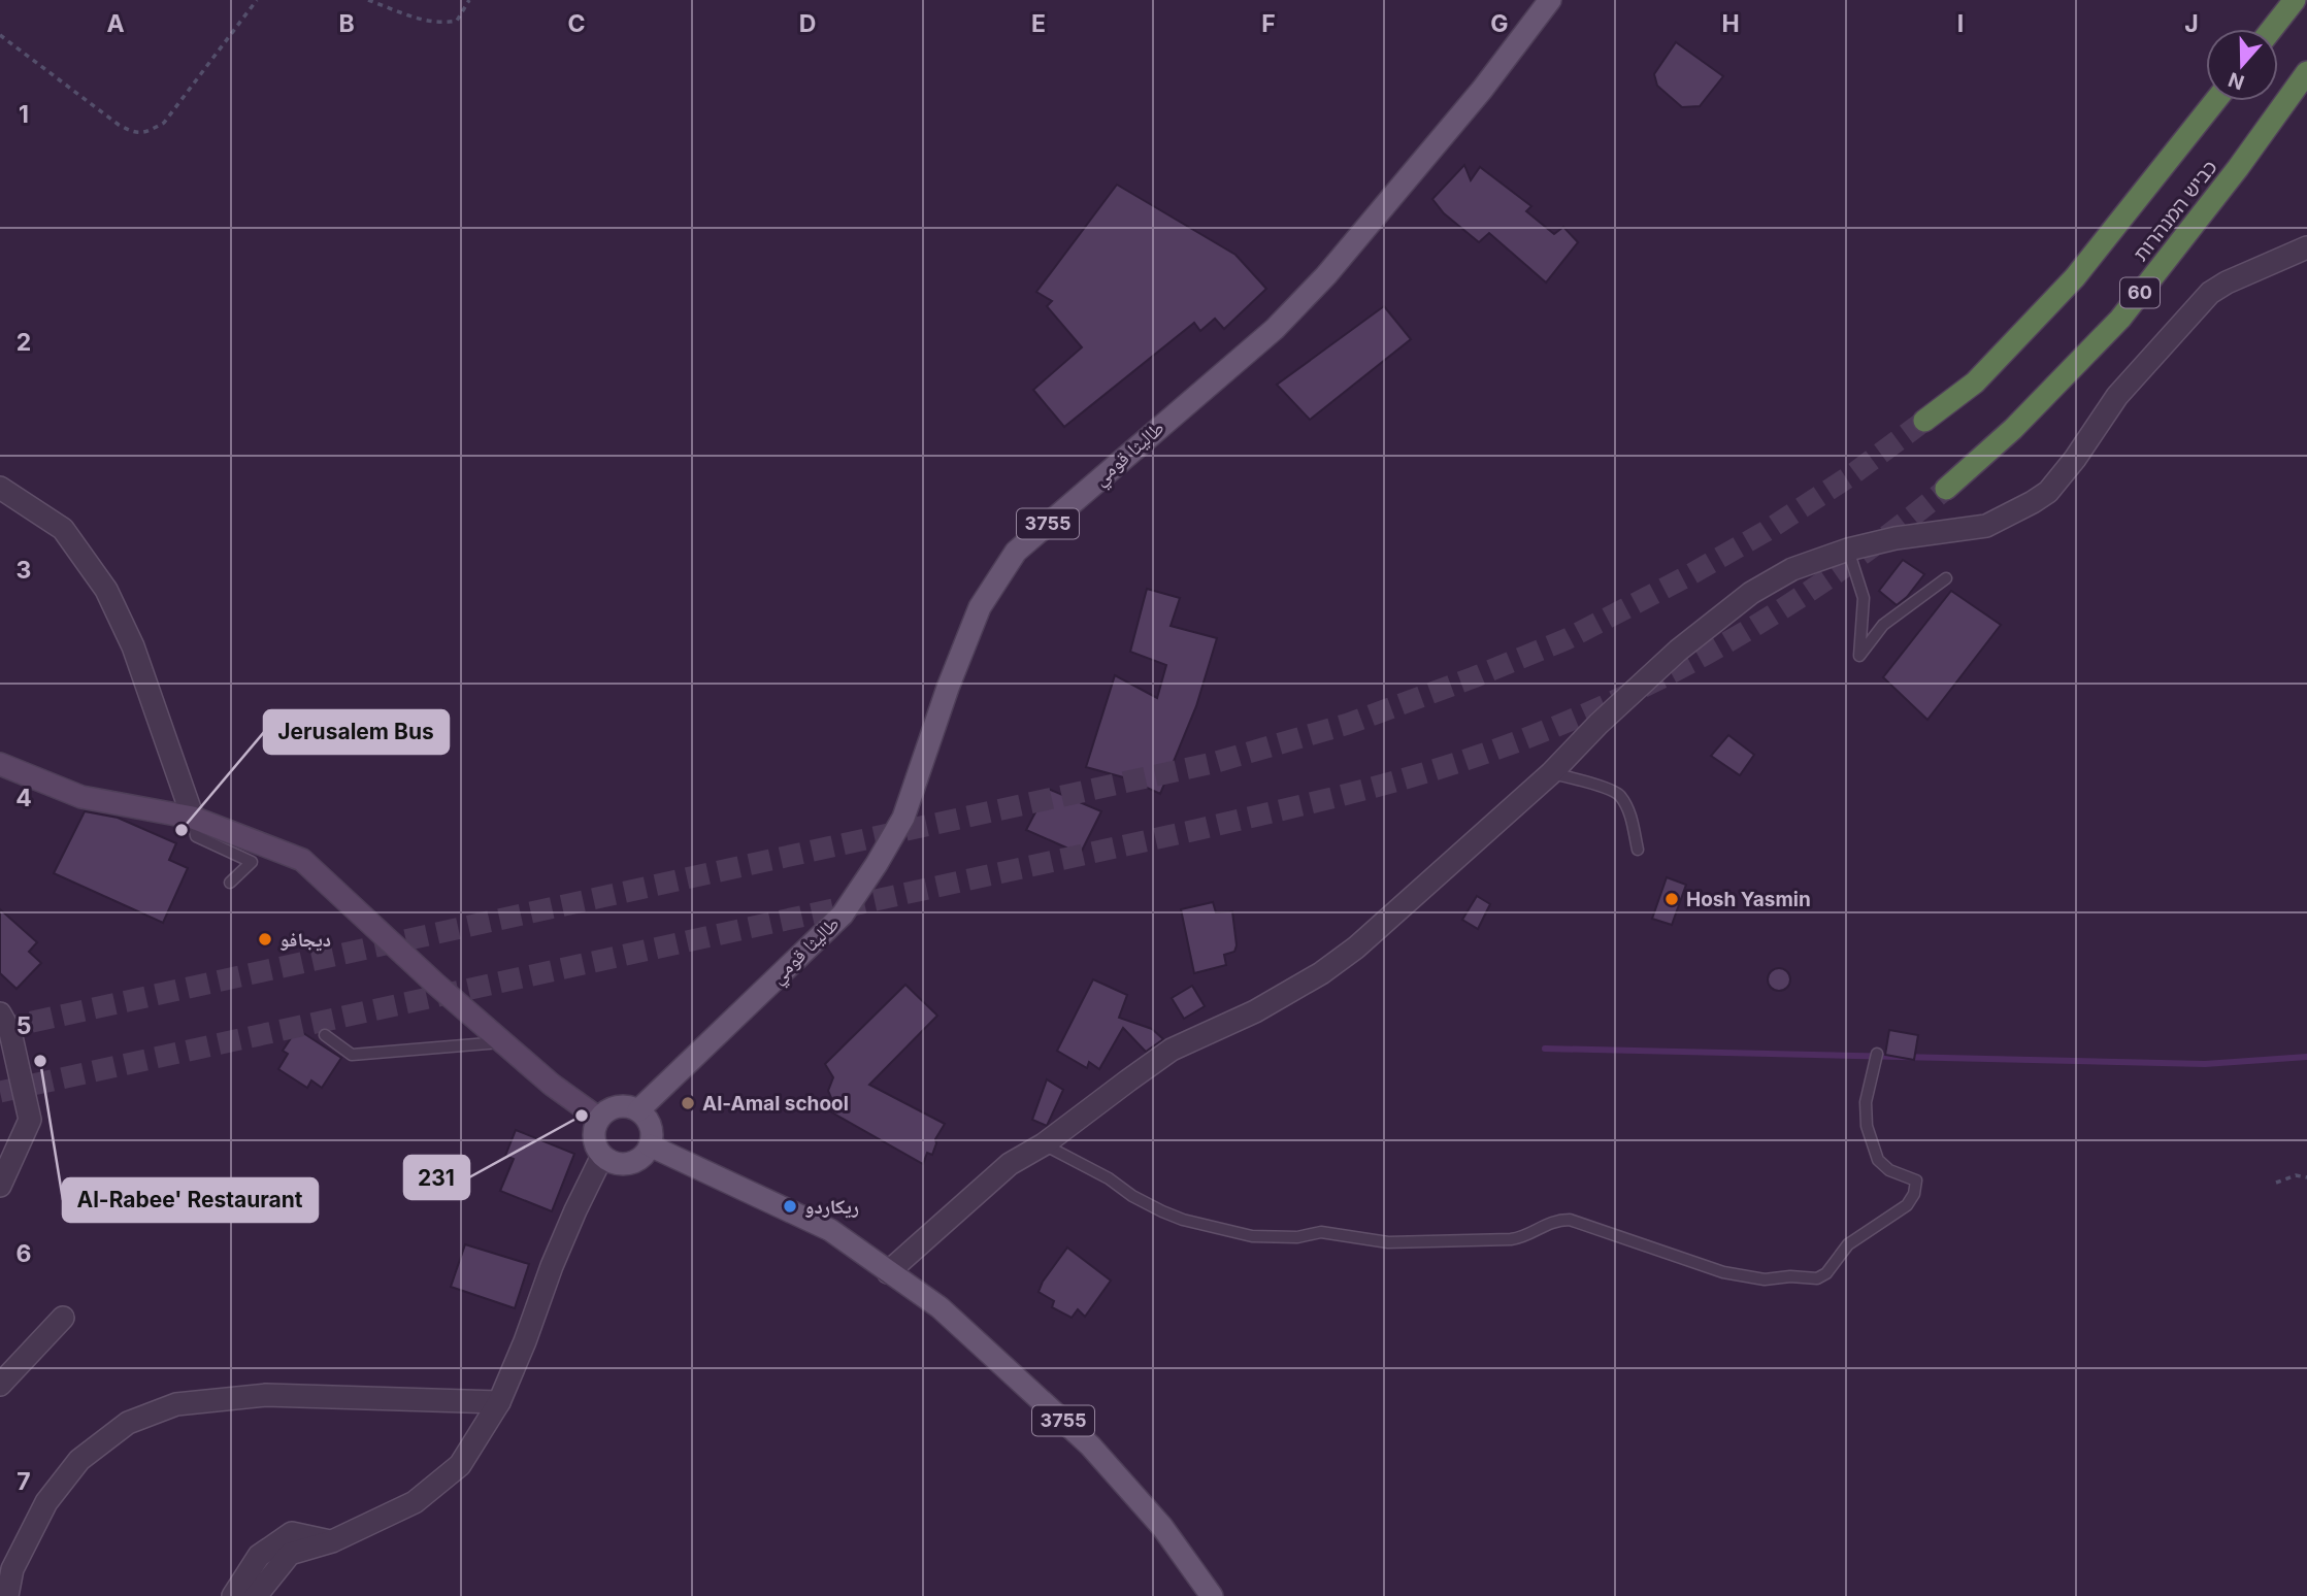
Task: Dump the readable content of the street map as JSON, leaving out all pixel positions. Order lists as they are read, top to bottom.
{
  "streets": {
    "highway": ["כביש המנהרות", "60"],
    "main road": ["طاليثا قومي", "3755"]
  },
  "crossings": [
    ["طاليثا قومي", "3755"]
  ],
  "places": [
    "Jerusalem Bus",
    "Hosh Yasmin",
    "ديجافو",
    "Al-Rabee' Restaurant",
    "Al-Amal school",
    "231",
    "ريكاردو"
  ],
  "north": "bottom",
  "grid": {
    "columns": [
      "A",
      "B",
      "C",
      "D",
      "E",
      "F",
      "G",
      "H",
      "I",
      "J"
    ],
    "rows": [
      "1",
      "2",
      "3",
      "4",
      "5",
      "6",
      "7"
    ]
  }
}
